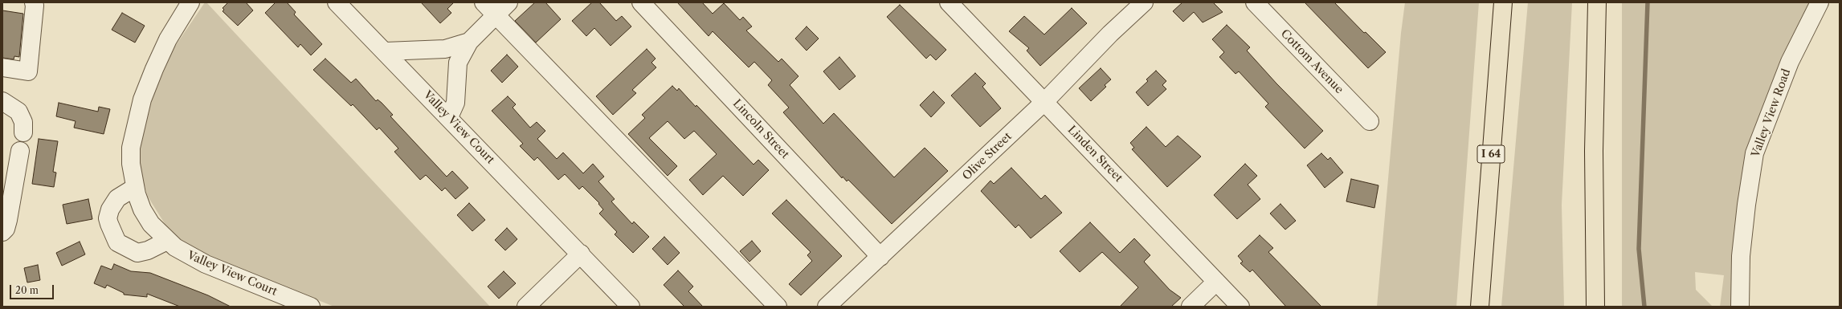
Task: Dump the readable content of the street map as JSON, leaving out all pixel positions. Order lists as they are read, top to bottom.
{
  "streets": {
    "highway": ["I 64"],
    "street": [
      "Cottom Avenue",
      "Valley View Road",
      "Valley View Court",
      "Lincoln Street",
      "Linden Street",
      "Olive Street"
    ]
  },
  "crossings": [
    ["Lincoln Street", "Olive Street"],
    ["Linden Street", "Olive Street"]
  ],
  "scale_bar": "20 m"
}
